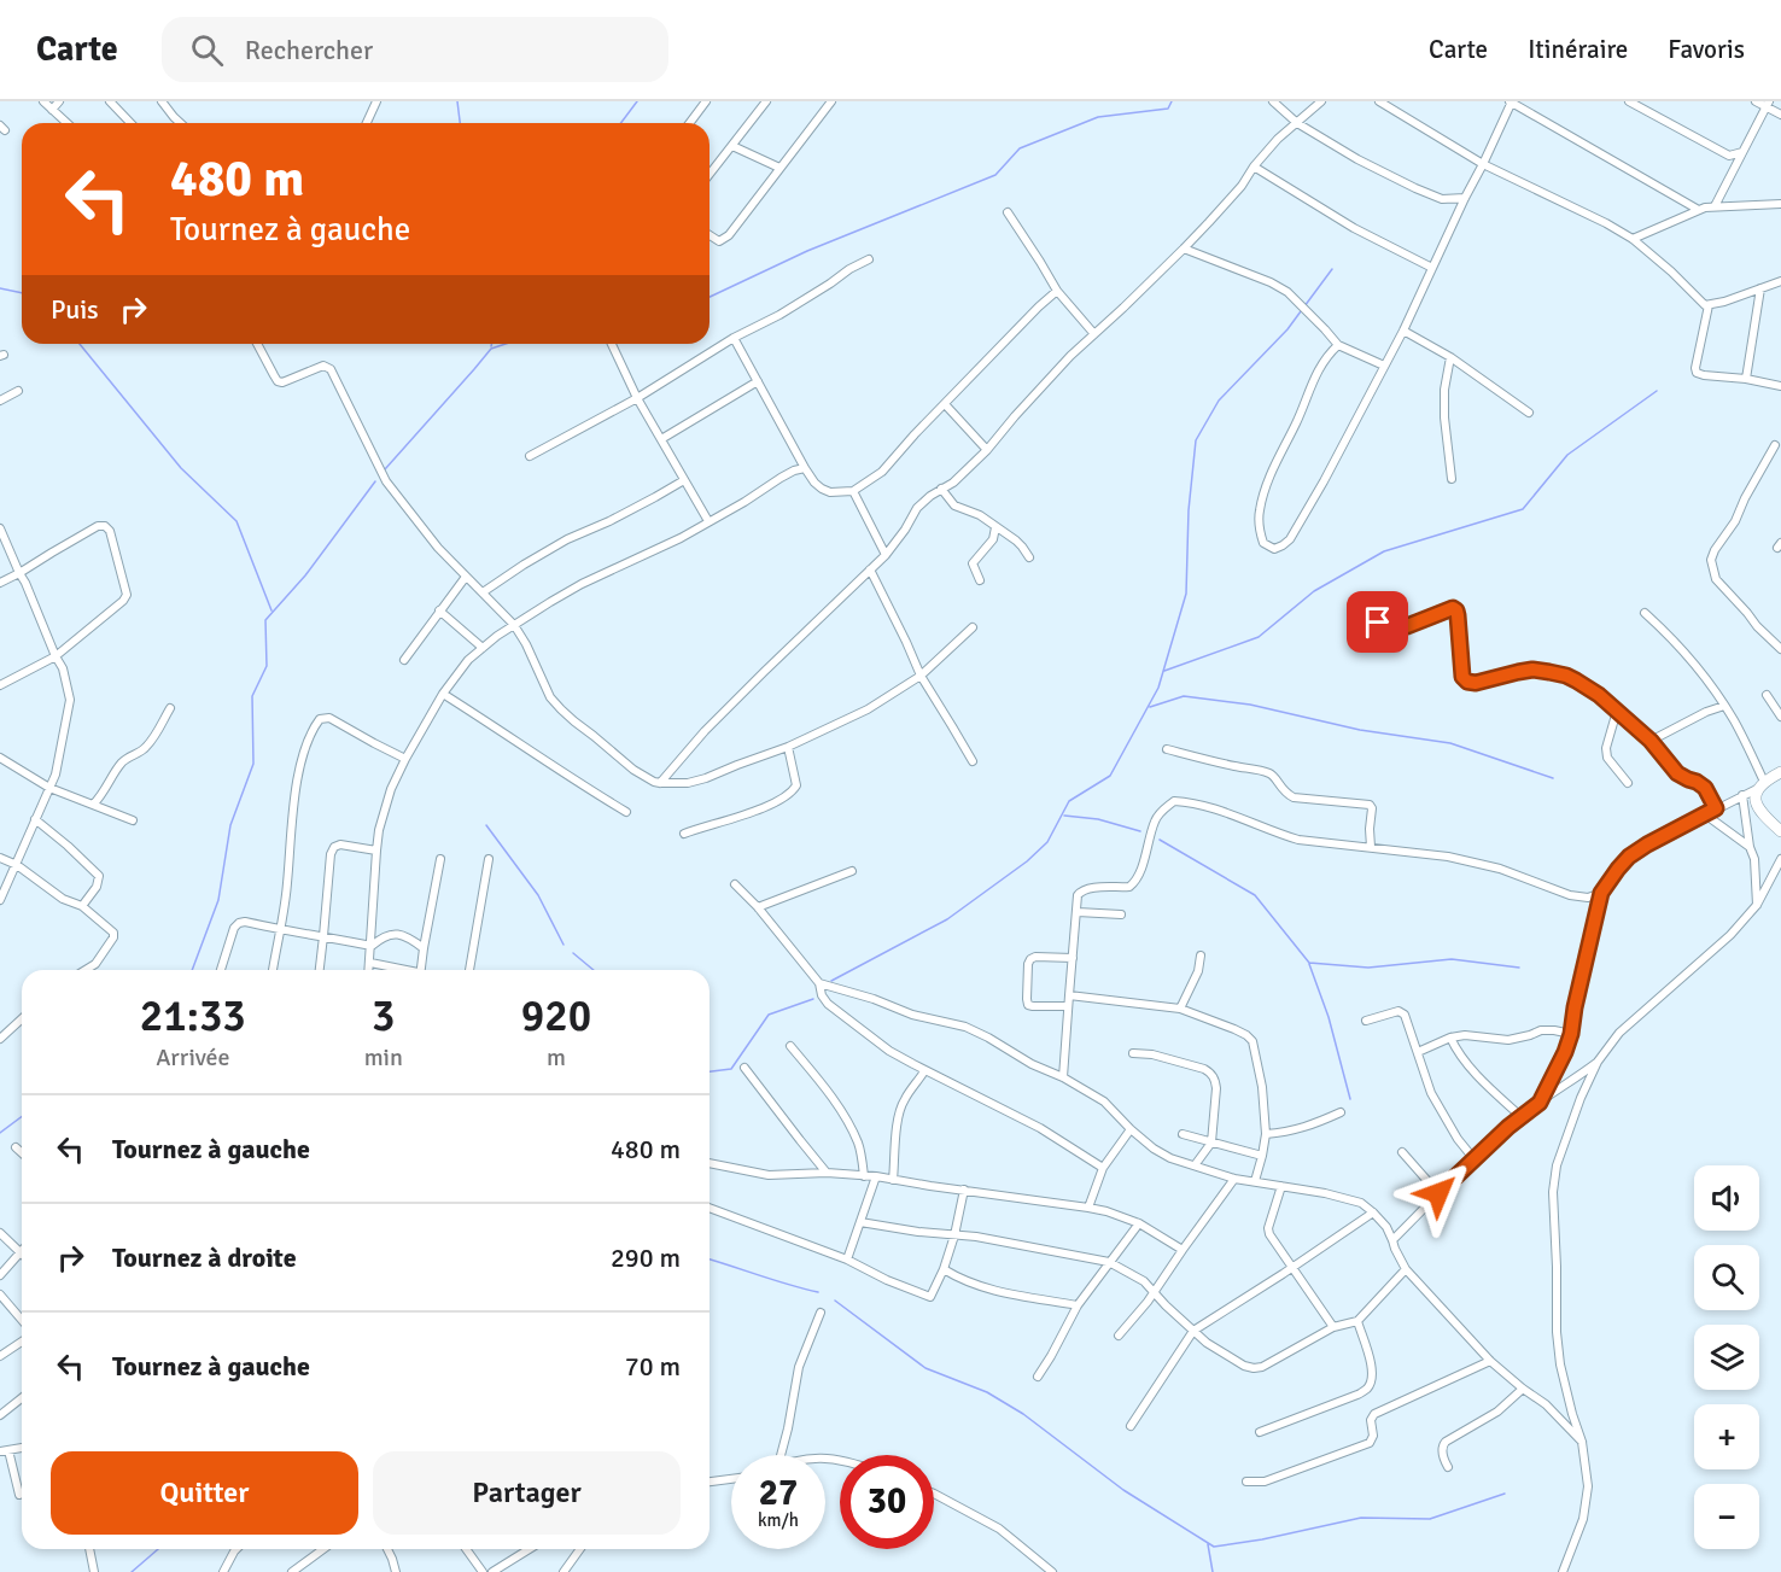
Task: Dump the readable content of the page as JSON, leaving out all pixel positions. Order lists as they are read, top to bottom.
{
  "page": {
    "header": "Carte",
    "search": "Rechercher",
    "nav": ["Carte", "Itinéraire", "Favoris"],
    "turn": ["480 m", "Tournez à gauche"],
    "then": "Puis",
    "eta": [
      "21:33",
      "Arrivée",
      "3",
      "min",
      "920",
      "m"
    ],
    "list": [
      {
        "name": "Tournez à gauche",
        "value": "480 m"
      },
      {
        "name": "Tournez à droite",
        "value": "290 m"
      },
      {
        "name": "Tournez à gauche",
        "value": "70 m"
      }
    ],
    "map_buttons": ["+", "−"],
    "buttons": ["Quitter", "Partager"],
    "speed": "27 km/h",
    "limit": "30"
  }
}
